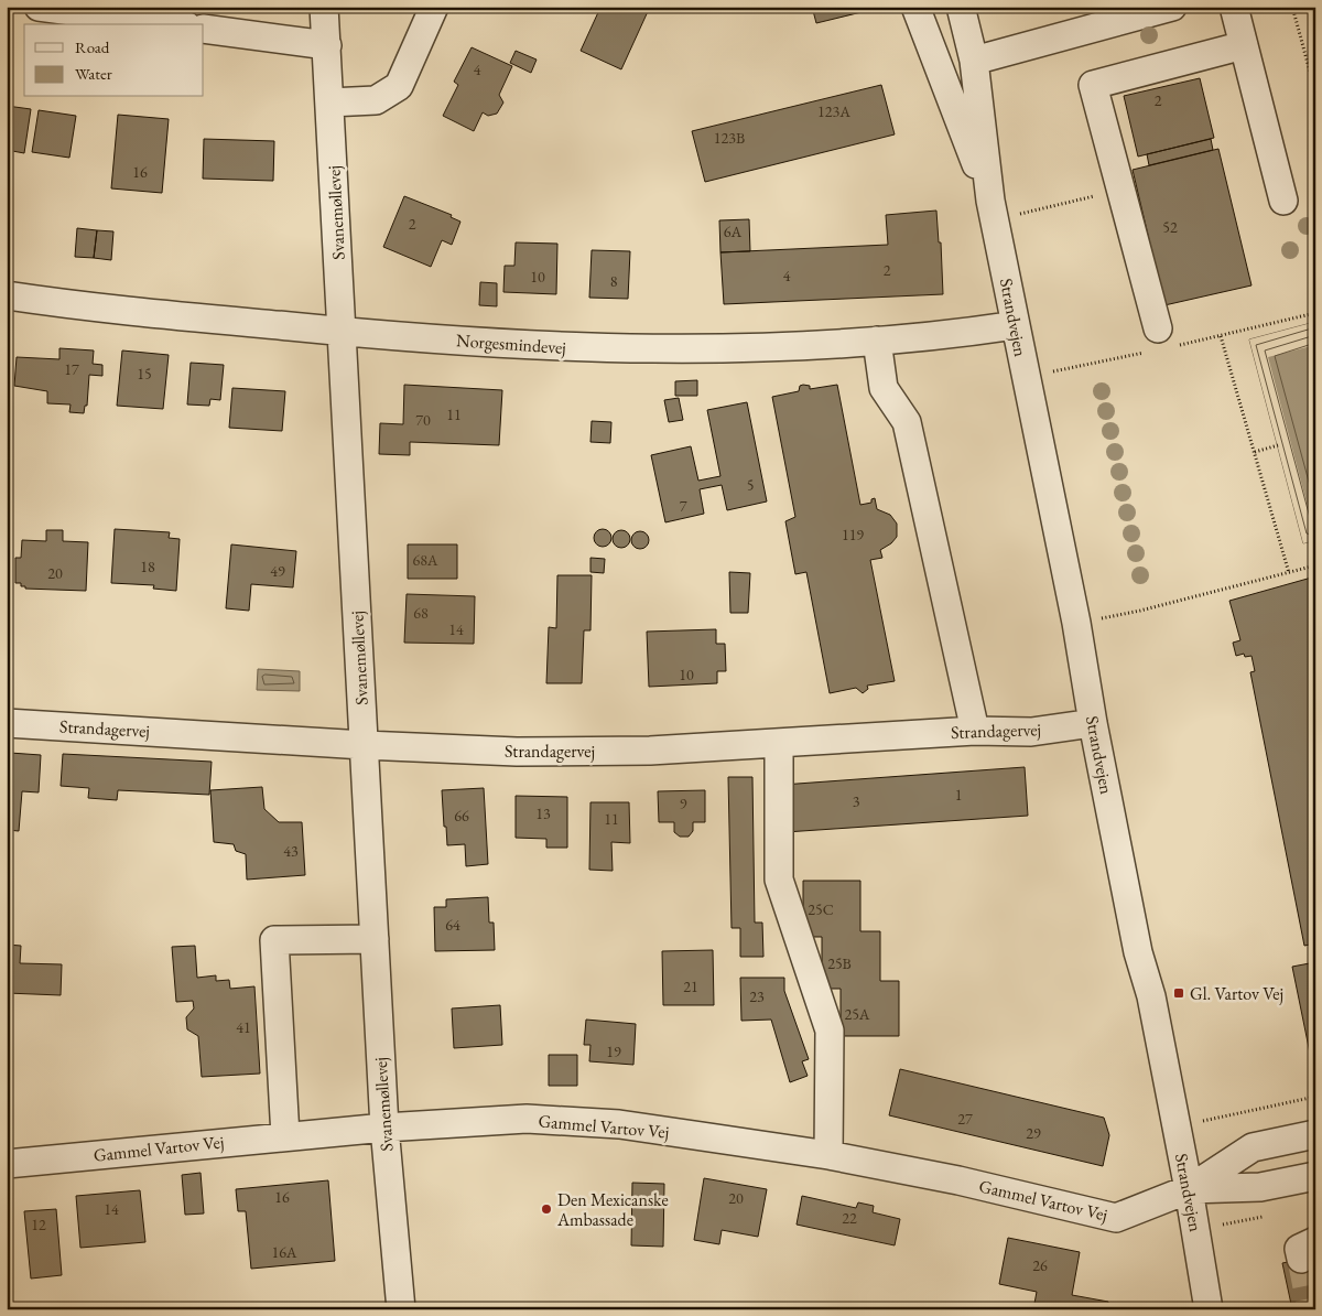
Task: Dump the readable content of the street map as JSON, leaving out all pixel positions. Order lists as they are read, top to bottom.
{
  "streets": {
    "street": [
      "Svanemøllevej",
      "Strandvejen",
      "Norgesmindevej",
      "Strandagervej",
      "Gammel Vartov Vej"
    ]
  },
  "crossings": [
    ["Svanemøllevej", "Norgesmindevej"],
    ["Svanemøllevej", "Strandagervej"],
    ["Svanemøllevej", "Gammel Vartov Vej"],
    ["Strandvejen", "Norgesmindevej"],
    ["Strandvejen", "Strandagervej"],
    ["Strandvejen", "Gammel Vartov Vej"]
  ],
  "places": {
    "transit": ["Gl. Vartov Vej"],
    "other": ["Den Mexicanske Ambassade"]
  },
  "house_numbers": [
    "4",
    "2",
    "123A",
    "123B",
    "16",
    "2",
    "52",
    "6A",
    "2",
    "4",
    "10",
    "8",
    "17",
    "15",
    "11",
    "70",
    "5",
    "7",
    "119",
    "68A",
    "18",
    "49",
    "20",
    "68",
    "14",
    "10",
    "1",
    "3",
    "9",
    "13",
    "66",
    "11",
    "43",
    "25C",
    "64",
    "25B",
    "21",
    "23",
    "25A",
    "41",
    "19",
    "27",
    "29",
    "16",
    "20",
    "14",
    "22",
    "12",
    "16A",
    "26"
  ],
  "legend": ["Road", "Water"]
}
